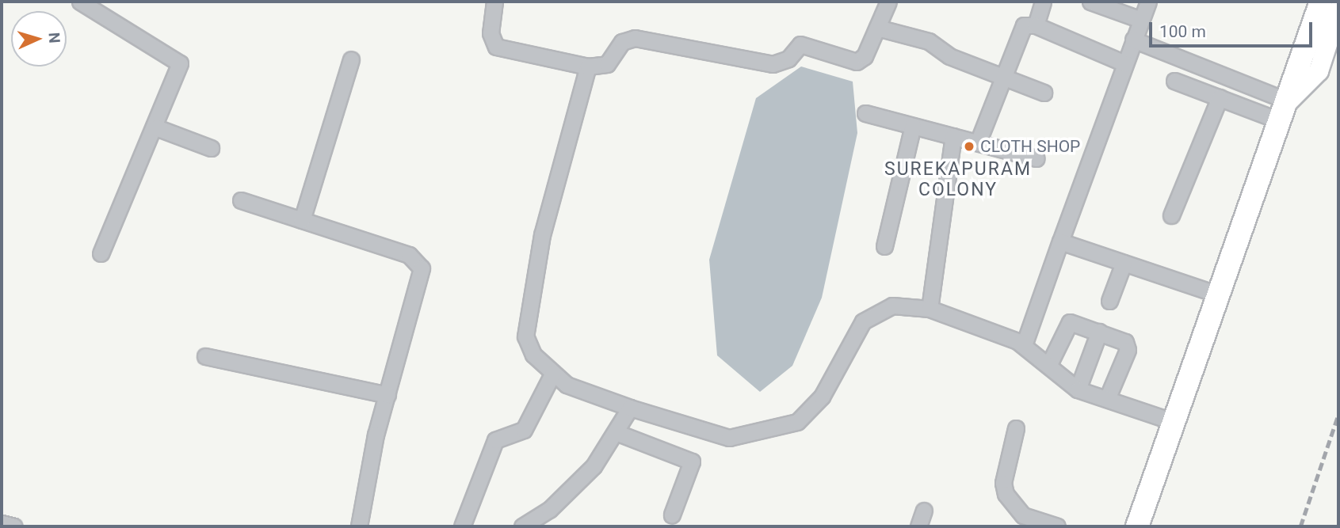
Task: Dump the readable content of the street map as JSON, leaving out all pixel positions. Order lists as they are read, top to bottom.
{
  "districts": ["SUREKAPURAM COLONY"],
  "places": ["CLOTH SHOP"],
  "scale_bar": "100 m",
  "north": "right"
}
